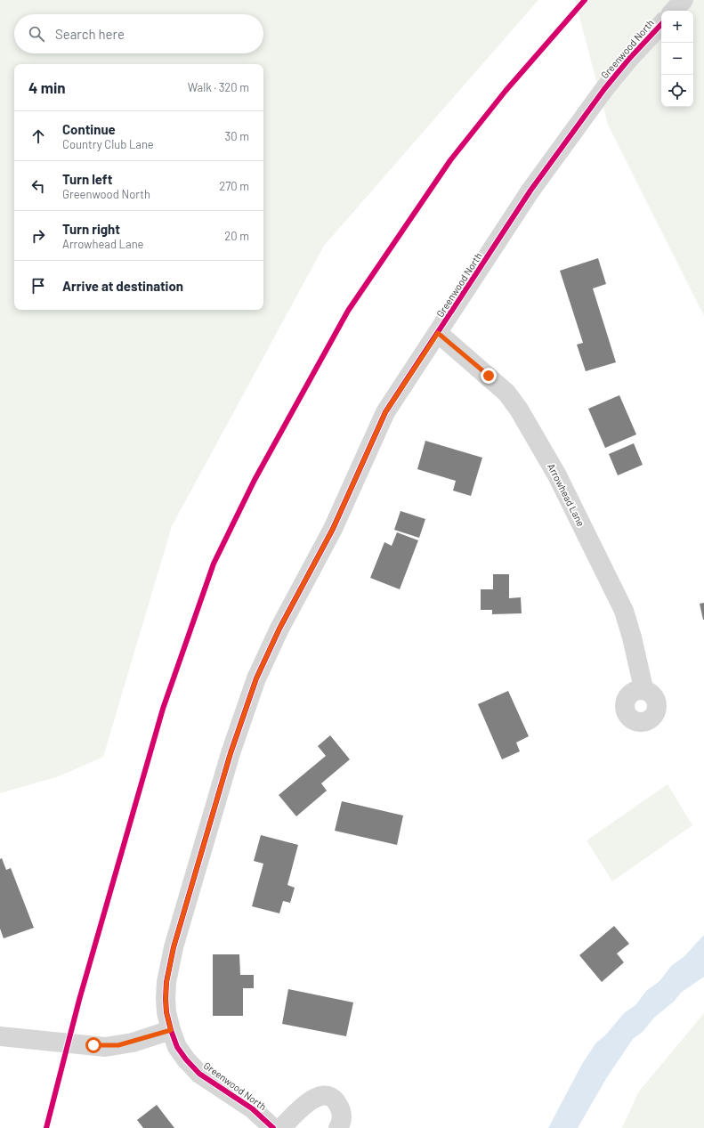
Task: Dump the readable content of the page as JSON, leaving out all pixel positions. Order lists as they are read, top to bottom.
{
  "streets": {
    "street": ["Greenwood North", "Arrowhead Lane"]
  },
  "crossings": [
    ["Greenwood North", "Arrowhead Lane"]
  ],
  "page": {
    "map_buttons": ["+", "−"],
    "search": "Search here",
    "heading": ["4 min", "Walk · 320 m"],
    "list": [
      ["Continue", "Country Club Lane", "30 m"],
      ["Turn left", "Greenwood North", "270 m"],
      ["Turn right", "Arrowhead Lane", "20 m"],
      "Arrive at destination"
    ]
  }
}
